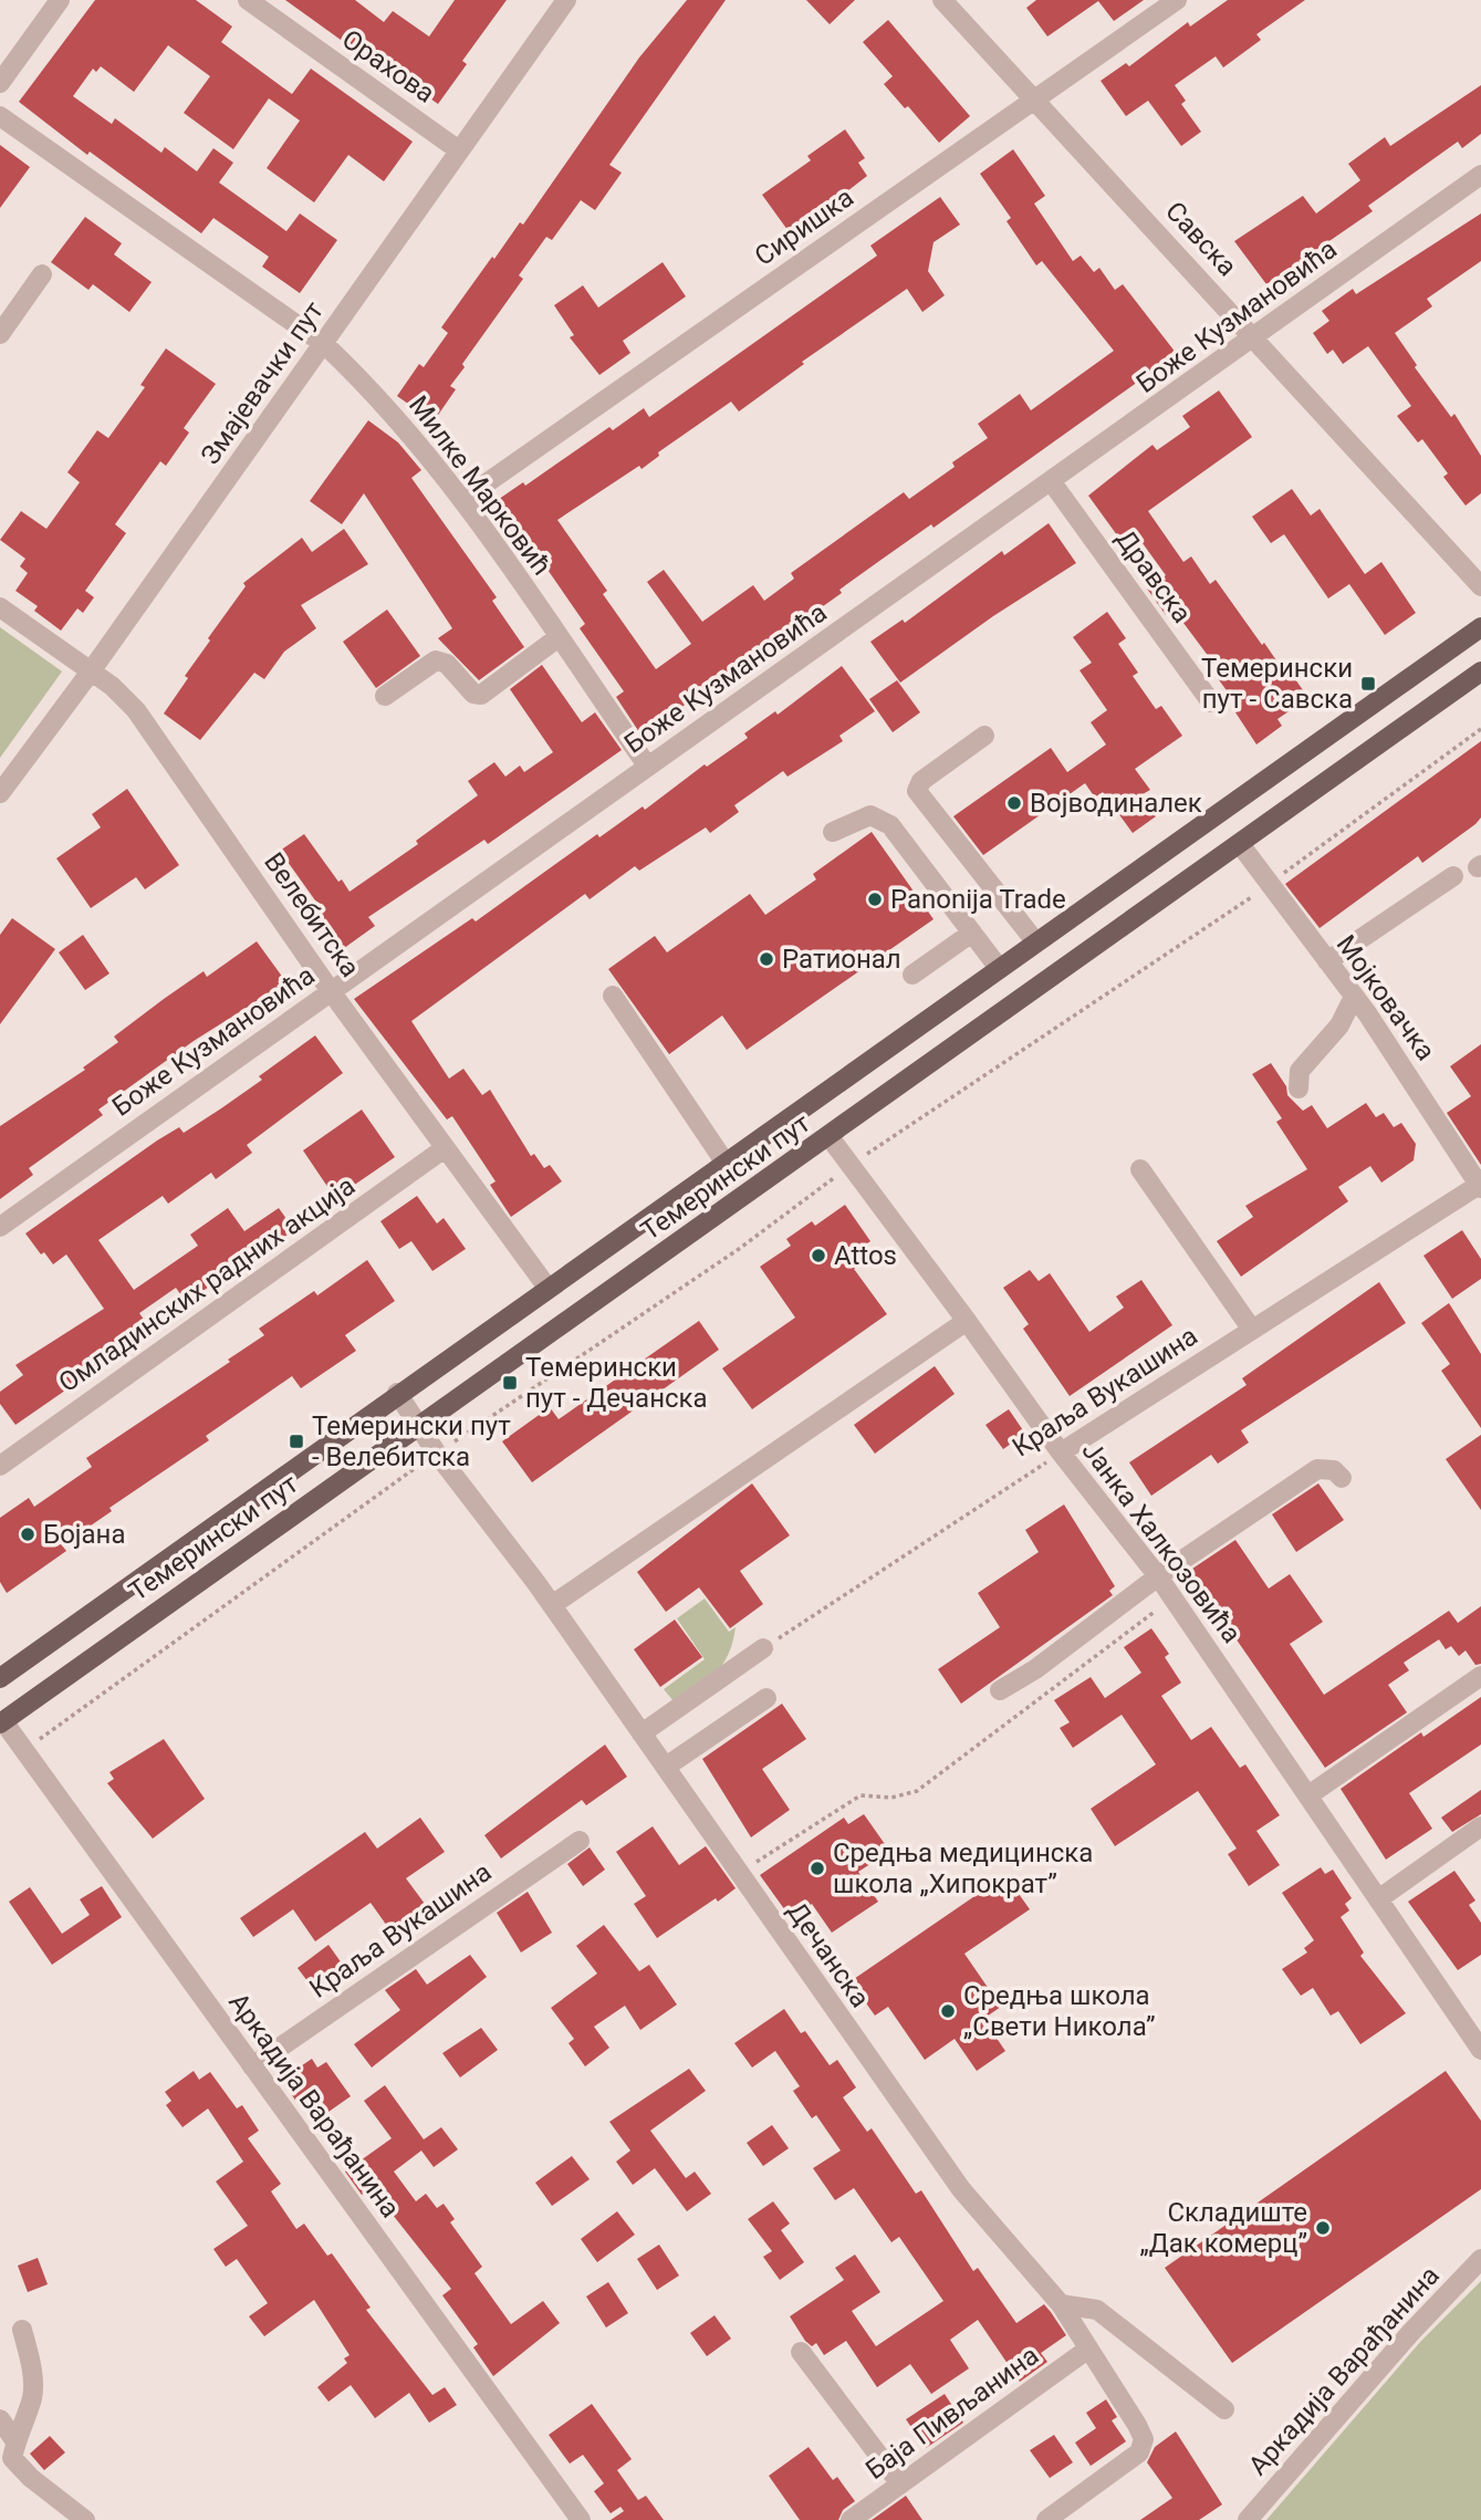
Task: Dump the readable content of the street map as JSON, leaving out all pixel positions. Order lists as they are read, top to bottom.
{
  "streets": {
    "main road": ["Темерински пут"],
    "street": [
      "Орахова",
      "Сиришка",
      "Савска",
      "Боже Кузмановића",
      "Змајевачки пут",
      "Милке Марковић",
      "Дравска",
      "Велебитска",
      "Мојковачка",
      "Омладинских радних акција",
      "Краља Вукашина",
      "Јанка Халкозовића",
      "Дечанска",
      "Аркадија Варађанина",
      "Баја Пивљанина"
    ]
  },
  "crossings": [
    ["Орахова", "Змајевачки пут"],
    ["Сиришка", "Савска"],
    ["Сиришка", "Милке Марковић"],
    ["Савска", "Боже Кузмановића"],
    ["Боже Кузмановића", "Милке Марковић"],
    ["Боже Кузмановића", "Дравска"],
    ["Боже Кузмановића", "Велебитска"],
    ["Змајевачки пут", "Милке Марковић"],
    ["Змајевачки пут", "Велебитска"],
    ["Велебитска", "Темерински пут"],
    ["Велебитска", "Омладинских радних акција"],
    ["Мојковачка", "Темерински пут"],
    ["Мојковачка", "Краља Вукашина"],
    ["Темерински пут", "Јанка Халкозовића"],
    ["Темерински пут", "Дечанска"],
    ["Темерински пут", "Аркадија Варађанина"],
    ["Краља Вукашина", "Јанка Халкозовића"],
    ["Краља Вукашина", "Аркадија Варађанина"],
    ["Дечанска", "Баја Пивљанина"]
  ],
  "places": {
    "transit": ["Темерински пут - Савска", "Темерински пут - Дечанска", "Темерински пут - Велебитска"],
    "other": [
      "Војводиналек",
      "Panonija Trade",
      "Ратионал",
      "Attos",
      "Бојана",
      "Средња медицинска школа „Хипократ”",
      "Средња школа „Свети Никола”",
      "Складиште „Дак комерц”"
    ]
  }
}
